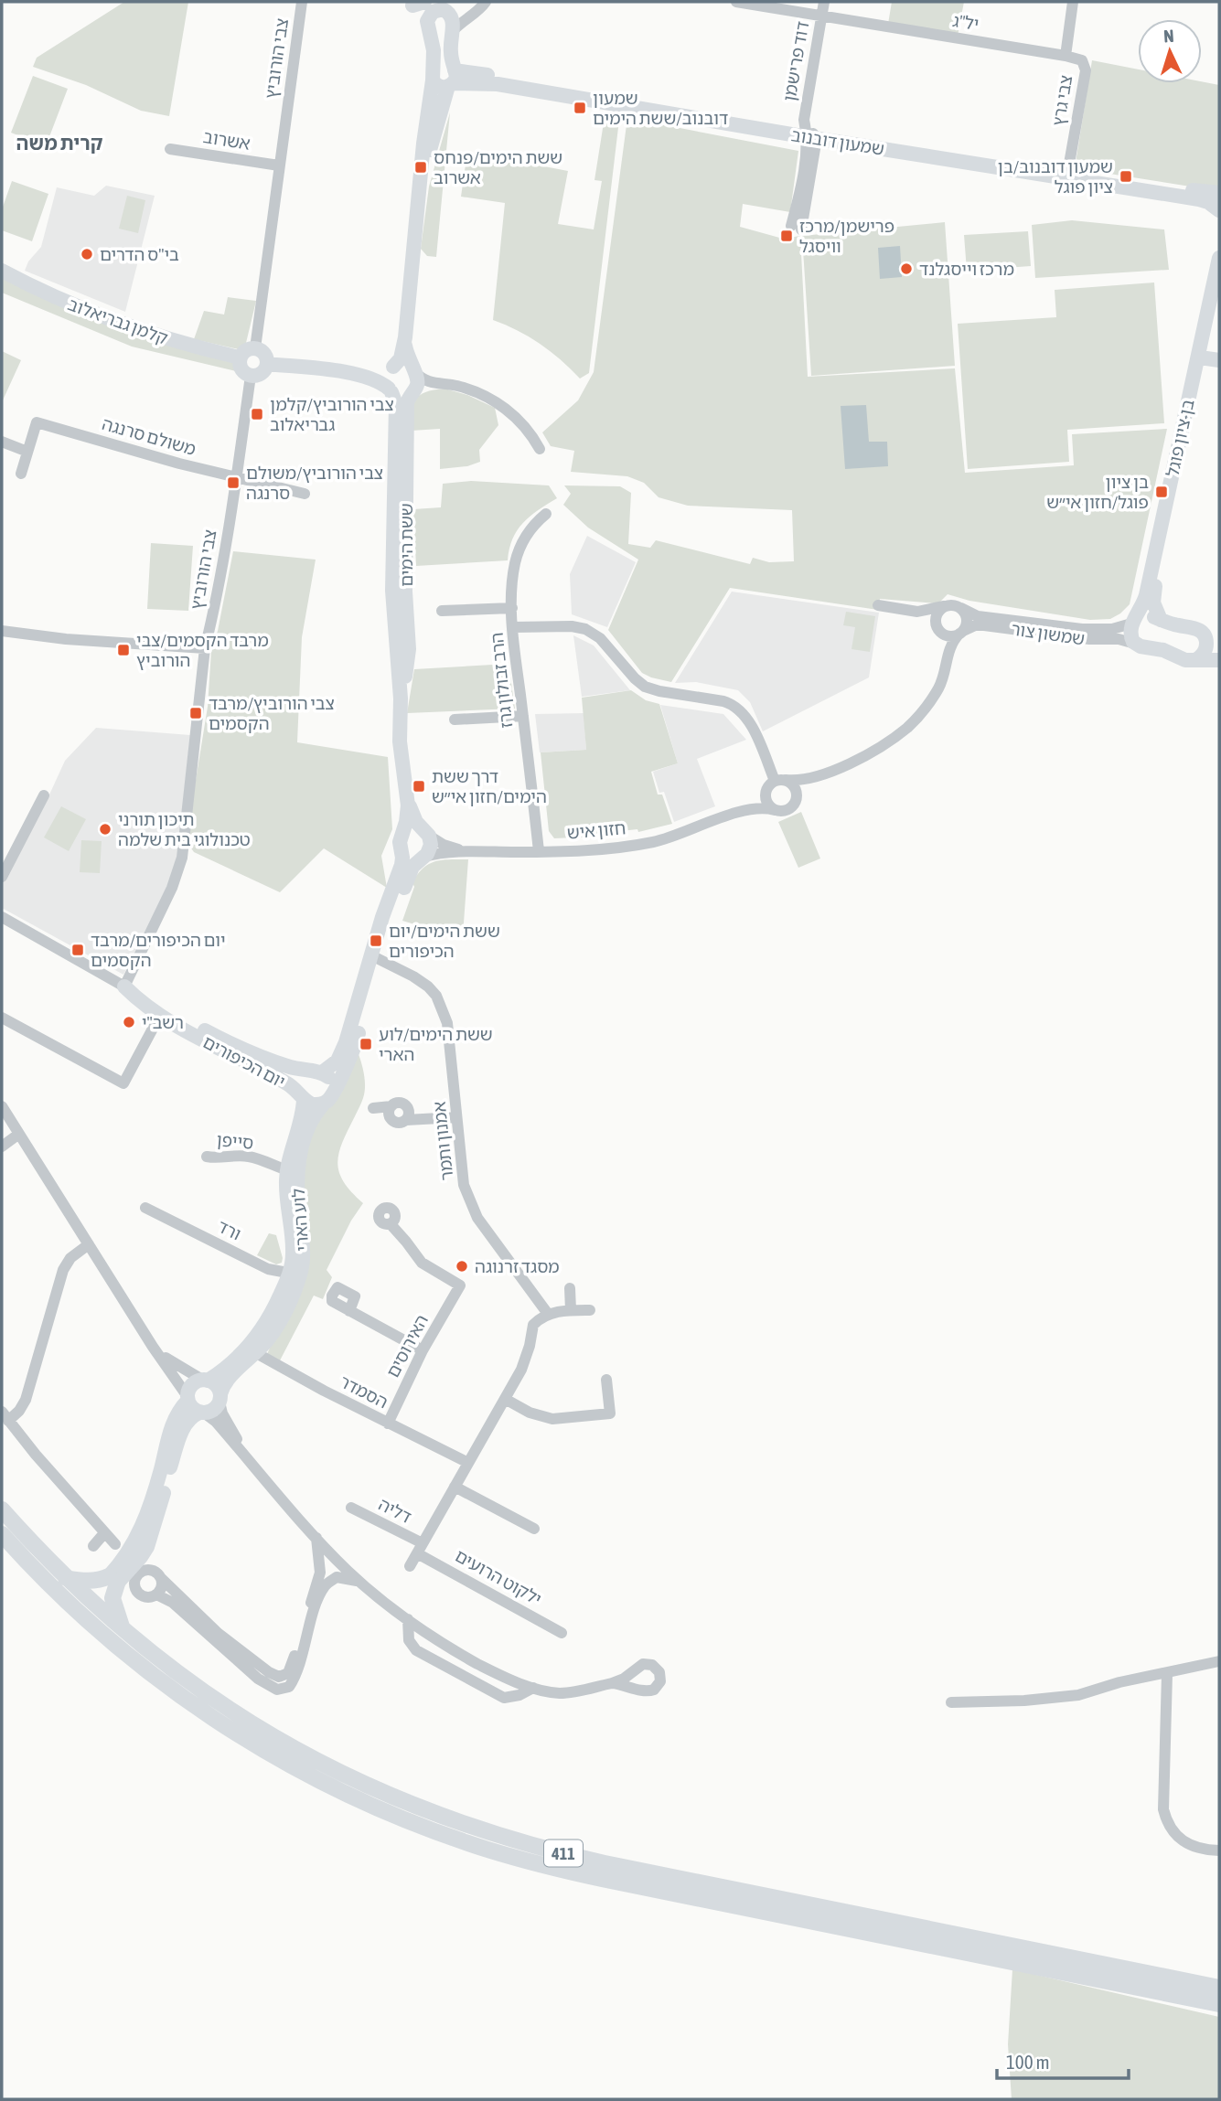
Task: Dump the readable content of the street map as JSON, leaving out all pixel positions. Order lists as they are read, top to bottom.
{
  "streets": {
    "main road": ["411"],
    "street": [
      "יל\"ג",
      "צבי הורוביץ",
      "דוד פרישמן",
      "צבי גרץ",
      "אשרוב",
      "שמעון דובנוב",
      "קלמן גבריאלוב",
      "משולם סרנגה",
      "בן-ציון פוגל",
      "ששת הימים",
      "שמשון צור",
      "הרב זבולון גרז",
      "חזון איש",
      "יום הכיפורים",
      "סייפן",
      "אמנון ותמר",
      "לוע הארי",
      "ורד",
      "האירוסים",
      "הסמדר",
      "דליה",
      "ילקוט הרועים"
    ]
  },
  "crossings": [
    ["יל\"ג", "דוד פרישמן"],
    ["יל\"ג", "צבי גרץ"],
    ["צבי הורוביץ", "אשרוב"],
    ["צבי הורוביץ", "קלמן גבריאלוב"],
    ["צבי הורוביץ", "משולם סרנגה"],
    ["צבי הורוביץ", "יום הכיפורים"],
    ["דוד פרישמן", "שמעון דובנוב"],
    ["צבי גרץ", "שמעון דובנוב"],
    ["בן-ציון פוגל", "שמשון צור"],
    ["ששת הימים", "חזון איש"],
    ["שמשון צור", "חזון איש"],
    ["הרב זבולון גרז", "חזון איש"],
    ["יום הכיפורים", "לוע הארי"],
    ["סייפן", "לוע הארי"],
    ["לוע הארי", "ורד"],
    ["לוע הארי", "הסמדר"],
    ["האירוסים", "הסמדר"],
    ["דליה", "ילקוט הרועים"]
  ],
  "districts": ["קרית משה"],
  "places": {
    "transit": [
      "שמעון דובנוב/ששת הימים",
      "ששת הימים/פנחס אשרוב",
      "שמעון דובנוב/בן ציון פוגל",
      "פרישמן/מרכז וויסגל",
      "צבי הורוביץ/קלמן גבריאלוב",
      "צבי הורוביץ/משולם סרנגה",
      "בן ציון פוגל/חזון אי״ש",
      "מרבד הקסמים/צבי הורוביץ",
      "צבי הורוביץ/מרבד הקסמים",
      "דרך ששת הימים/חזון אי״ש",
      "ששת הימים/יום הכיפורים",
      "יום הכיפורים/מרבד הקסמים",
      "ששת הימים/לוע הארי"
    ],
    "other": [
      "בי\"ס הדרים",
      "מרכז וייסגלנד",
      "תיכון תורני טכנולוגי בית שלמה",
      "רשב\"י",
      "מסגד זרנוגה"
    ]
  },
  "scale_bar": "100 m",
  "north": "top"
}
